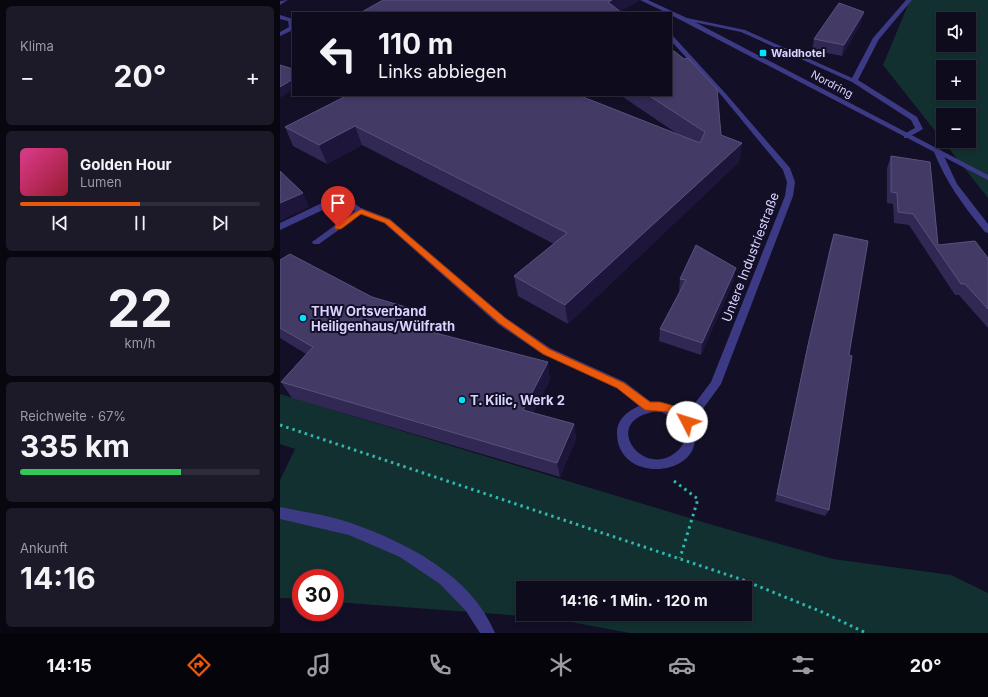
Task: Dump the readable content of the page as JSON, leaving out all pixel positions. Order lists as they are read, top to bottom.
{
  "streets": {
    "street": ["Nordring", "Untere Industriestraße"]
  },
  "places": {
    "transit": ["Waldhotel"],
    "other": ["THW Ortsverband Heiligenhaus/Wülfrath", "T. Kilic, Werk 2"]
  },
  "page": {
    "tile": [
      "Klima",
      ["22", "km/h"],
      ["Reichweite · 67%", "335 km"],
      ["Ankunft", "14:16"]
    ],
    "map_buttons": ["+", "−"],
    "turn": ["110 m", "Links abbiegen"],
    "heat": ["−", "20°", "+"],
    "song": ["Golden Hour", "Lumen"],
    "limit": "30",
    "trip": "14:16 · 1 Min. · 120 m",
    "tabs": ["14:15", "20°"]
  }
}
